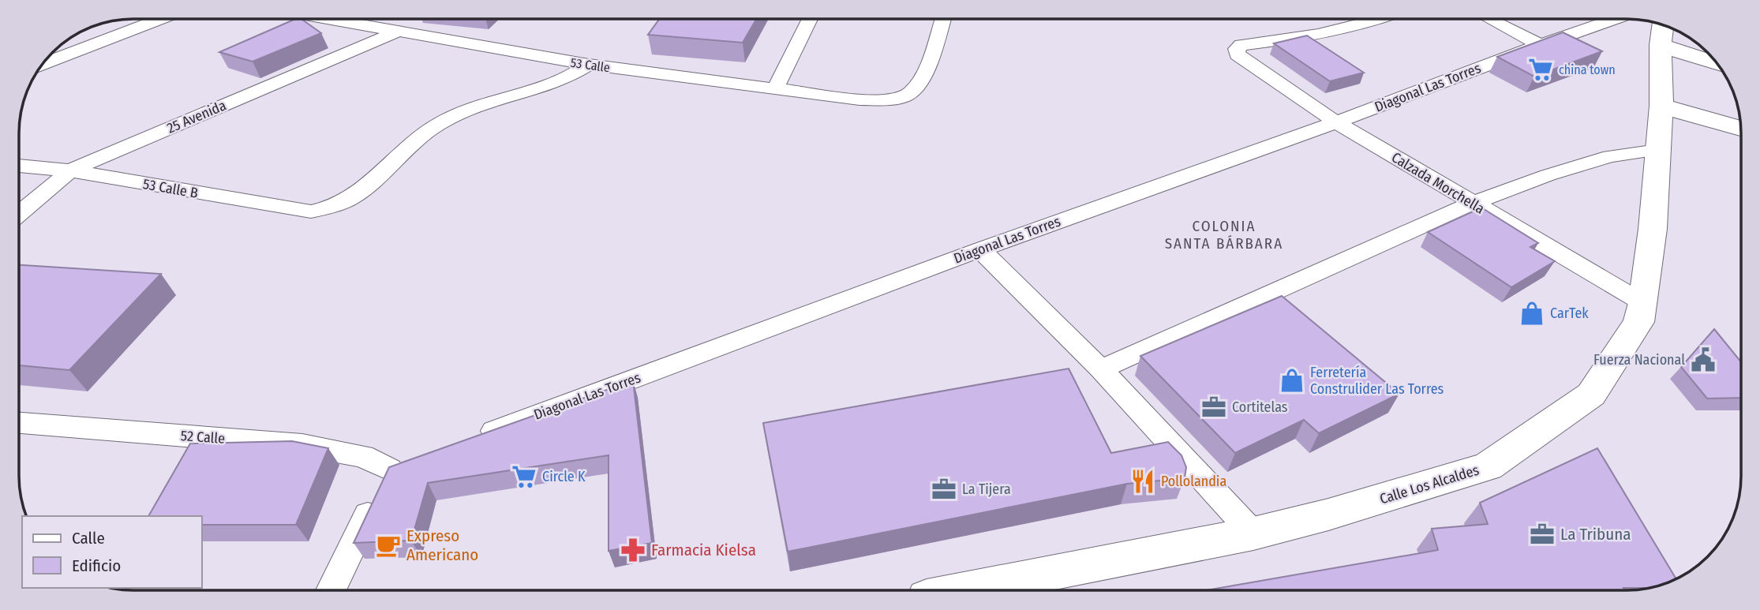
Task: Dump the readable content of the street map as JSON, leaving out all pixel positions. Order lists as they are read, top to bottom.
{
  "streets": {
    "main road": ["Calle Los Alcaldes"],
    "street": [
      "53 Calle",
      "Diagonal Las Torres",
      "25 Avenida",
      "Calzada Morchella",
      "53 Calle B",
      "52 Calle"
    ]
  },
  "crossings": [
    ["53 Calle", "25 Avenida"],
    ["53 Calle", "53 Calle B"],
    ["Diagonal Las Torres", "Calzada Morchella"],
    ["25 Avenida", "53 Calle B"],
    ["Calzada Morchella", "Calle Los Alcaldes"]
  ],
  "districts": ["COLONIA SANTA BÁRBARA"],
  "places": {
    "supermarket": ["china town", "Circle K"],
    "shop": ["CarTek", "Ferretería Construlider Las Torres"],
    "public building": ["Fuerza Nacional"],
    "office": ["Cortitelas", "La Tijera", "La Tribuna"],
    "restaurant": ["Pollolandia"],
    "cafe": ["Expreso Americano"],
    "pharmacy": ["Farmacia Kielsa"]
  },
  "legend": ["Calle", "Edificio"]
}
